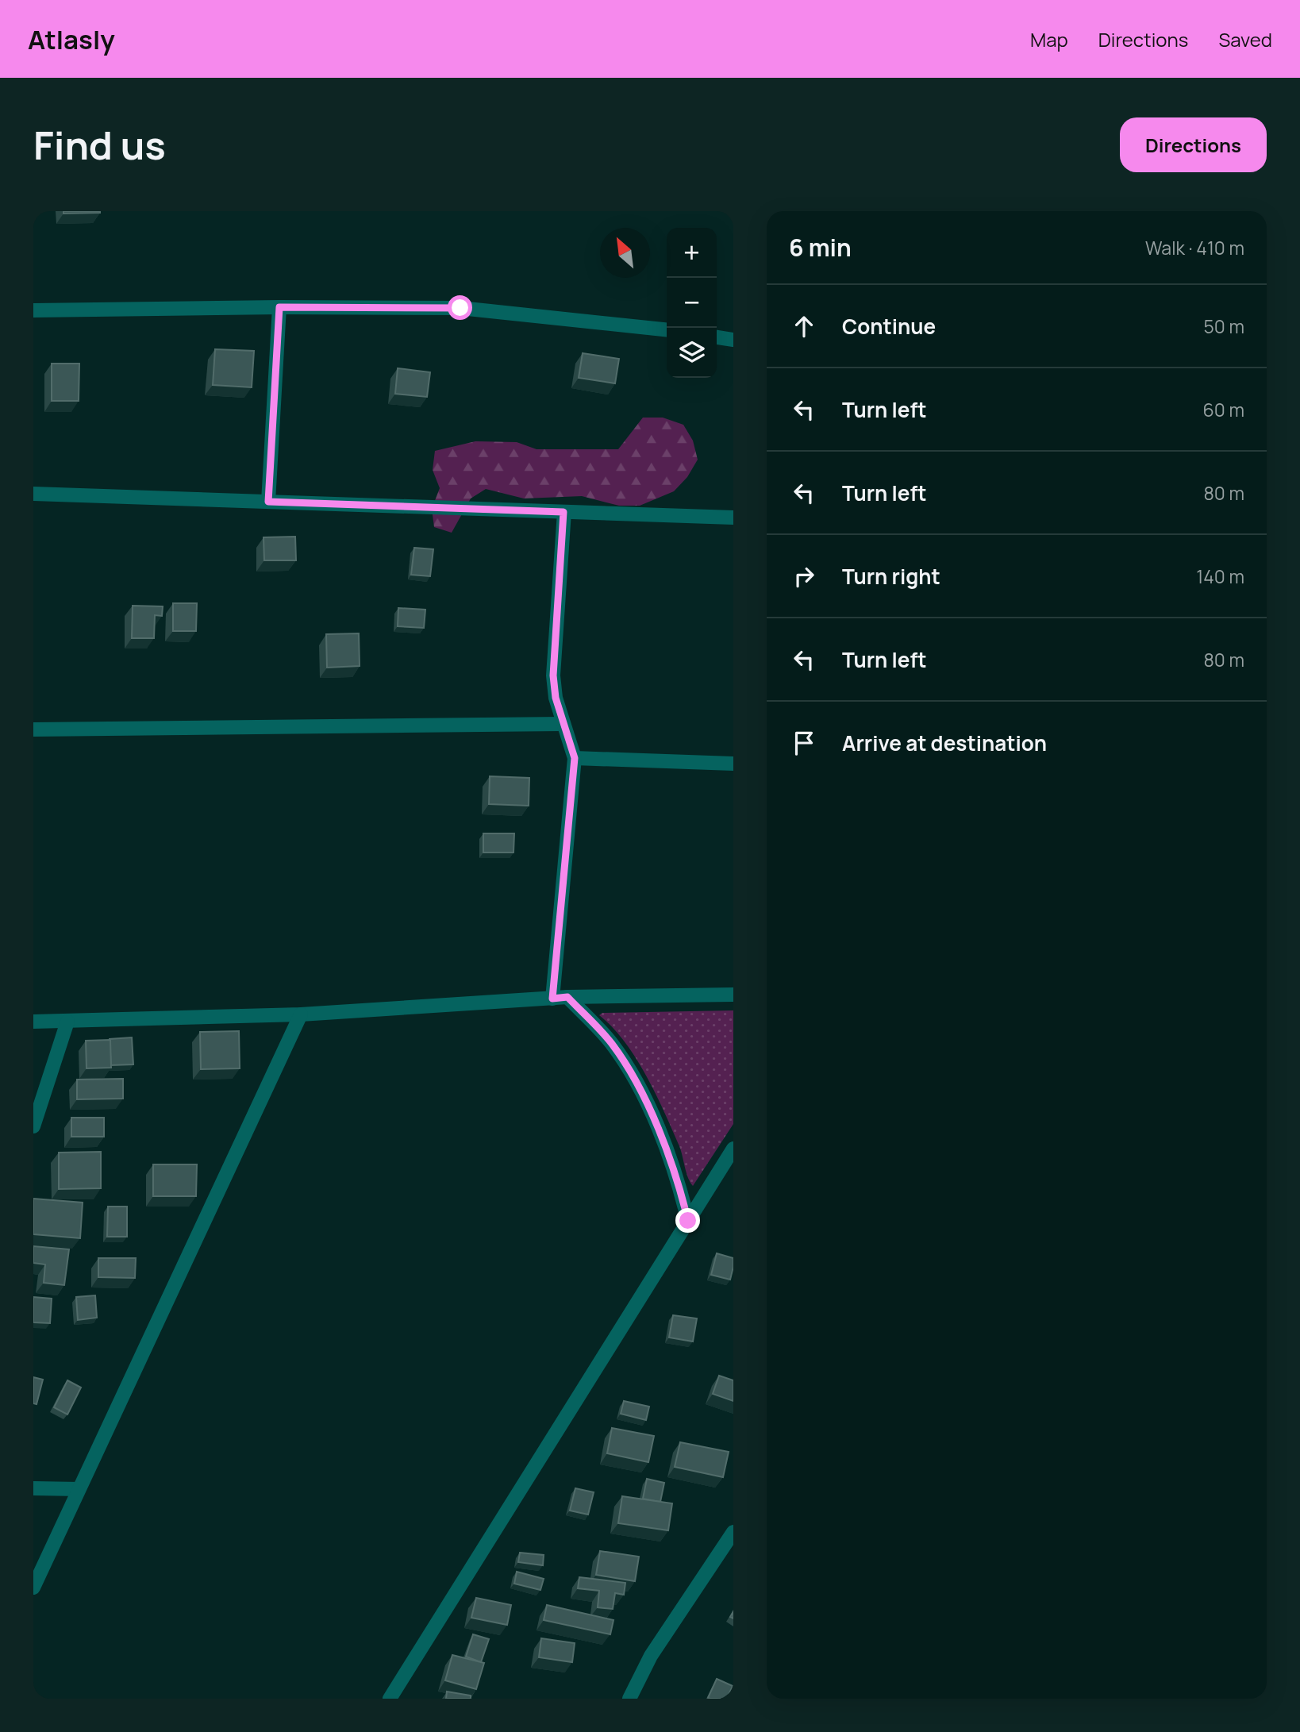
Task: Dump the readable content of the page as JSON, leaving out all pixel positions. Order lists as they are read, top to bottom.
{
  "north": "top left",
  "page": {
    "header": "Atlasly",
    "nav": ["Map", "Directions", "Saved"],
    "buttons": "Directions",
    "title": "Find us",
    "heading": ["6 min", "Walk · 410 m"],
    "map_buttons": ["+", "−"],
    "list": [
      ["Continue", "50 m"],
      ["Turn left", "60 m"],
      ["Turn left", "80 m"],
      ["Turn right", "140 m"],
      ["Turn left", "80 m"],
      "Arrive at destination"
    ]
  }
}
